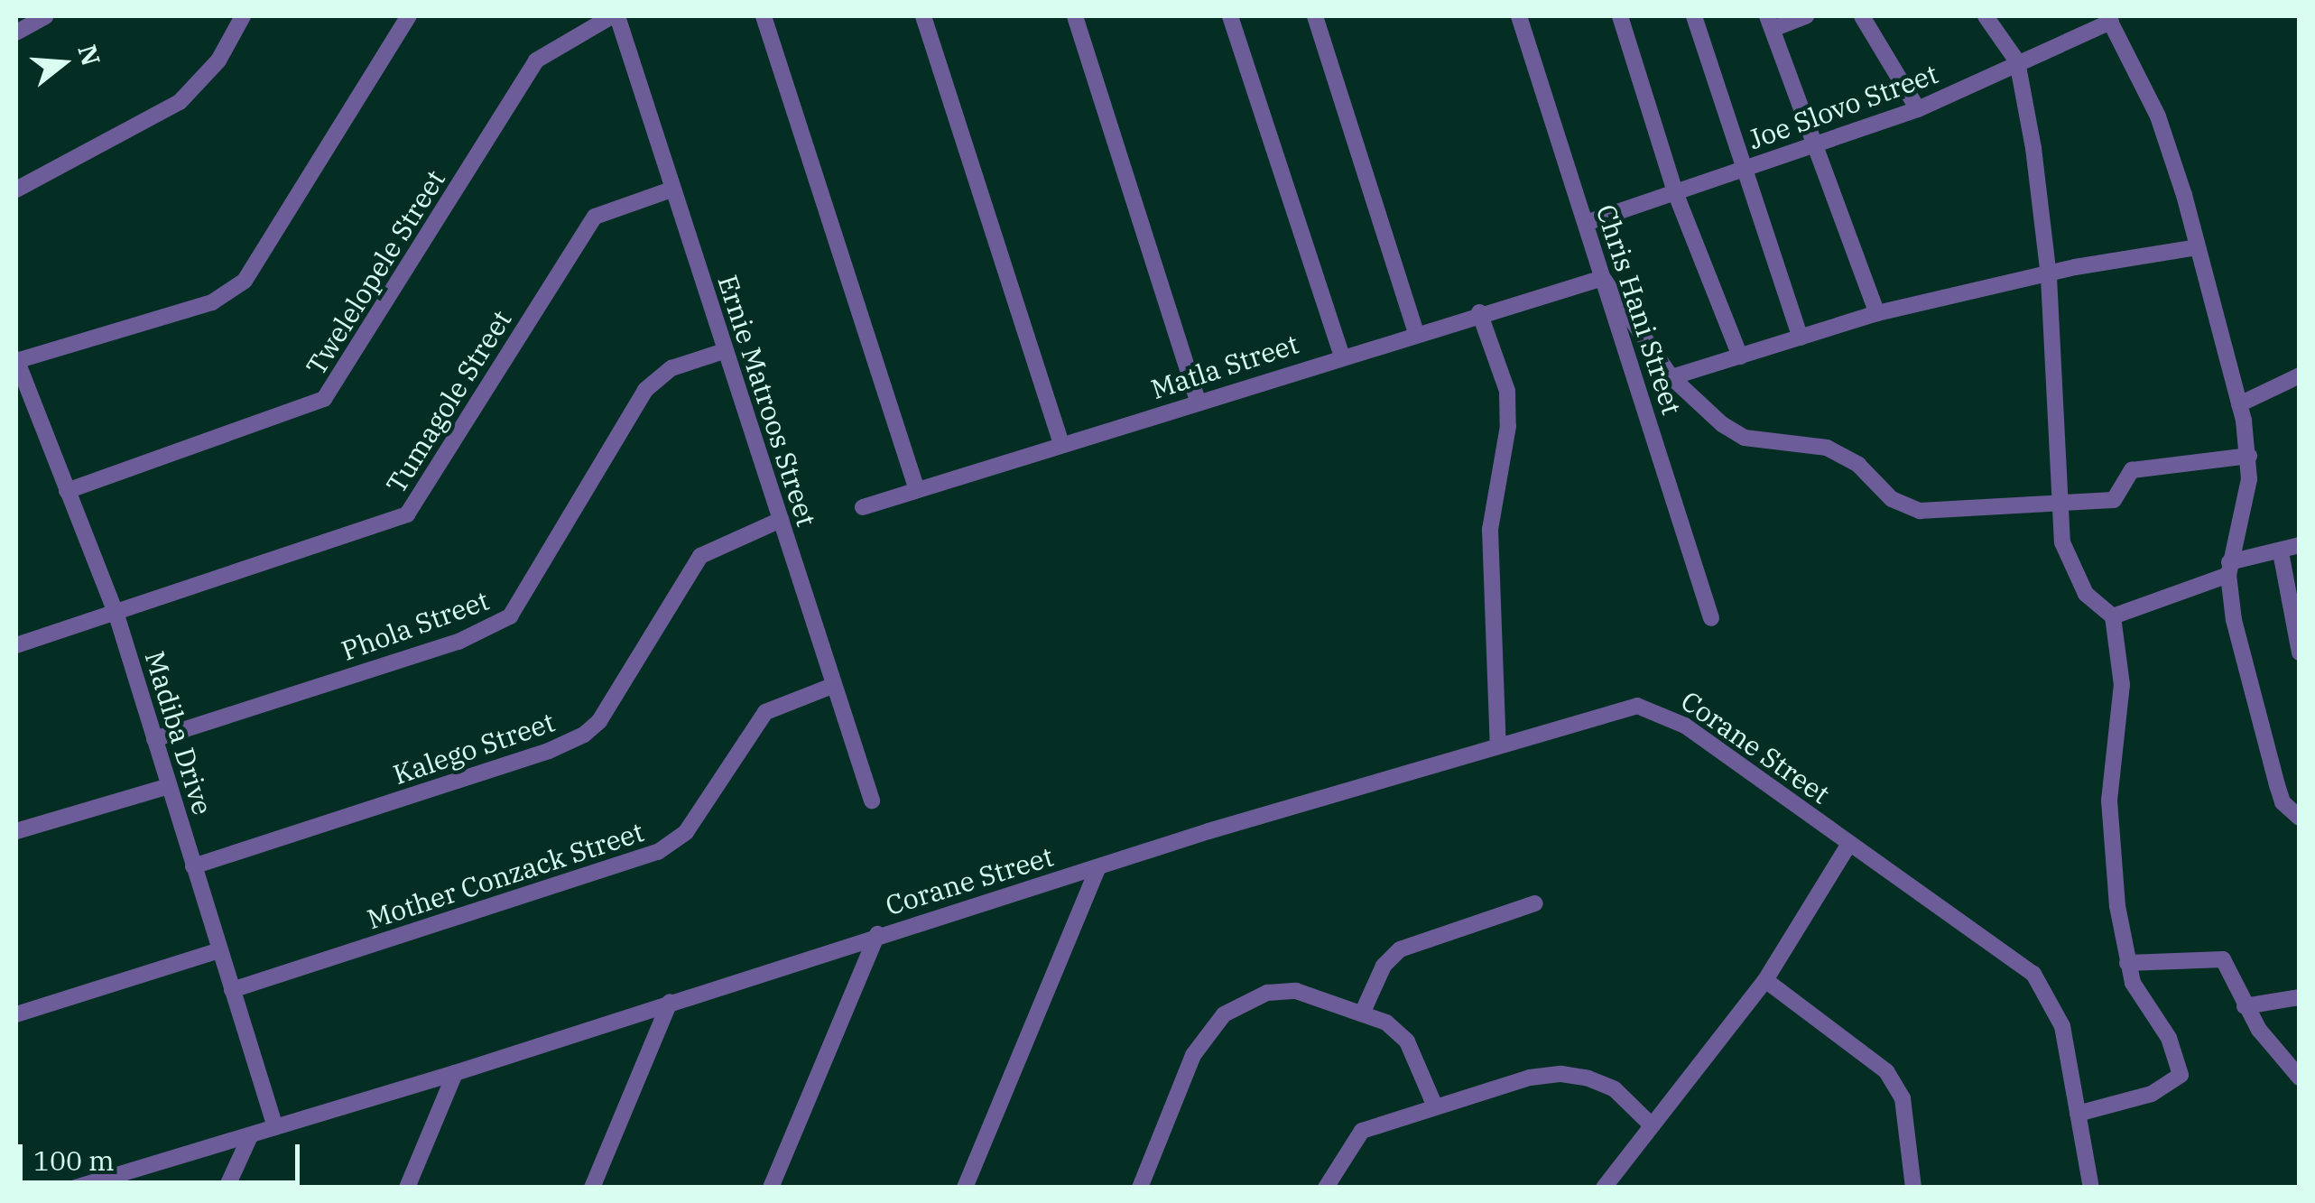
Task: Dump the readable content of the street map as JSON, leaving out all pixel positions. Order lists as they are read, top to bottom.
{
  "streets": {
    "street": [
      "Joe Slovo Street",
      "Twelelopele Street",
      "Chris Hani Street",
      "Matla Street",
      "Ernie Matroos Street",
      "Tumagole Street",
      "Phola Street",
      "Madiba Drive",
      "Corane Street",
      "Kalego Street",
      "Mother Conzack Street"
    ]
  },
  "crossings": [
    ["Joe Slovo Street", "Chris Hani Street"],
    ["Twelelopele Street", "Ernie Matroos Street"],
    ["Twelelopele Street", "Madiba Drive"],
    ["Chris Hani Street", "Matla Street"],
    ["Ernie Matroos Street", "Tumagole Street"],
    ["Ernie Matroos Street", "Phola Street"],
    ["Ernie Matroos Street", "Kalego Street"],
    ["Ernie Matroos Street", "Mother Conzack Street"],
    ["Tumagole Street", "Madiba Drive"],
    ["Phola Street", "Madiba Drive"],
    ["Madiba Drive", "Corane Street"],
    ["Madiba Drive", "Kalego Street"],
    ["Madiba Drive", "Mother Conzack Street"]
  ],
  "scale_bar": "100 m",
  "north": "right"
}
